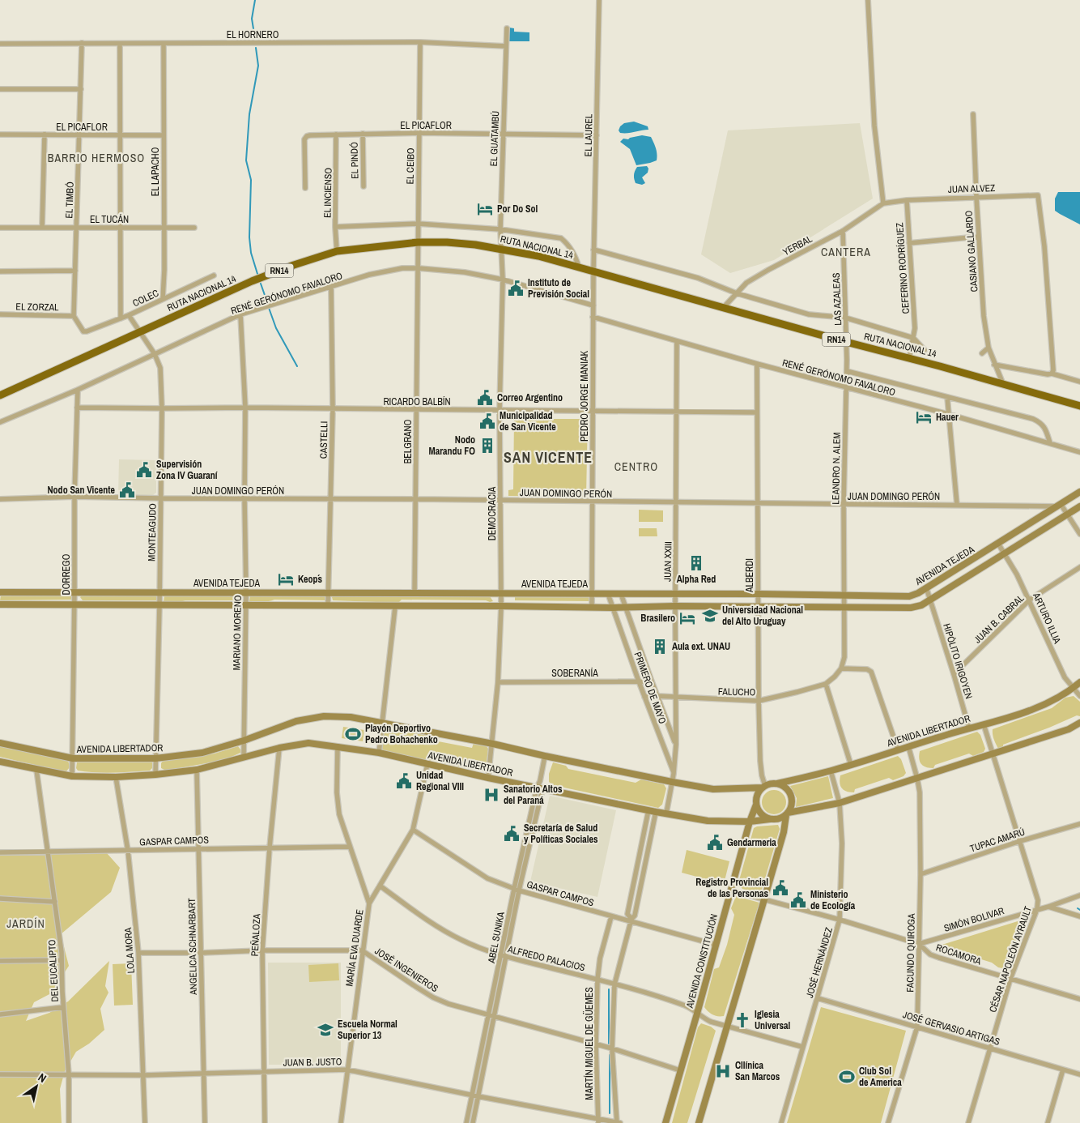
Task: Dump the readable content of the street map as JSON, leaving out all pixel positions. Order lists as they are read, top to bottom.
{
  "streets": {
    "highway": ["RUTA NACIONAL 14", "RN14"],
    "main road": ["AVENIDA TEJEDA", "AVENIDA LIBERTADOR", "AVENIDA CONSTITUCIÓN"],
    "street": [
      "EL HORNERO",
      "EL PICAFLOR",
      "EL LAUREL",
      "EL GUATAMBÚ",
      "EL PINDÓ",
      "EL CEIBO",
      "EL LAPACHO",
      "JUAN ALVEZ",
      "EL INCIENSO",
      "EL TIMBÓ",
      "EL TUCÁN",
      "YERBAL",
      "CASIANO GALLARDO",
      "CEFERINO RODRÍGUEZ",
      "RENÉ GERÓNOMO FAVALORO",
      "COLEC",
      "LAS AZALEAS",
      "EL ZORZAL",
      "PEDRO JORGE MANIAK",
      "RICARDO BALBÍN",
      "CASTELLI",
      "BELGRANO",
      "LEANDRO N. ALEM",
      "JUAN DOMINGO PERÓN",
      "DEMOCRACIA",
      "MONTEAGUDO",
      "JUAN XXIII",
      "DORREGO",
      "ALBERDI",
      "ARTURO ILLIA",
      "JUAN B. CABRAL",
      "MARIANO MORENO",
      "HIPÓLITO IRIGOYEN",
      "SOBERANÍA",
      "PRIMERO DE MAYO",
      "FALUCHO",
      "TUPAC AMARÚ",
      "GASPAR CAMPOS",
      "SIMÓN BOLIVAR",
      "PEÑALOZA",
      "ABEL SUNIKA",
      "ANGELICA SCHNARBART",
      "MARÍA EVA DUARDE",
      "LOLA MORA",
      "FACUNDO QUIROGA",
      "ROCAMORA",
      "ALFREDO PALACIOS",
      "CÉSAR NAPOLEÓN AYRAULT",
      "JOSÉ HERNÁNDEZ",
      "JOSÉ INGENIEROS",
      "DEL EUCALIPTO",
      "JOSÉ GERVASIO ARTIGAS",
      "MARTÍN MIGUEL DE GÜEMES",
      "JUAN B. JUSTO"
    ]
  },
  "crossings": [
    ["EL HORNERO", "EL GUATAMBÚ"],
    ["EL HORNERO", "EL CEIBO"],
    ["EL HORNERO", "EL LAPACHO"],
    ["EL HORNERO", "EL TIMBÓ"],
    ["EL PICAFLOR", "EL LAUREL"],
    ["EL PICAFLOR", "EL GUATAMBÚ"],
    ["EL PICAFLOR", "EL PINDÓ"],
    ["EL PICAFLOR", "EL CEIBO"],
    ["EL PICAFLOR", "EL LAPACHO"],
    ["EL PICAFLOR", "EL INCIENSO"],
    ["EL PICAFLOR", "EL TIMBÓ"],
    ["EL LAUREL", "RUTA NACIONAL 14"],
    ["EL LAUREL", "PEDRO JORGE MANIAK"],
    ["EL GUATAMBÚ", "RUTA NACIONAL 14"],
    ["EL GUATAMBÚ", "DEMOCRACIA"],
    ["EL CEIBO", "RUTA NACIONAL 14"],
    ["EL CEIBO", "BELGRANO"],
    ["EL LAPACHO", "EL TUCÁN"],
    ["EL LAPACHO", "COLEC"],
    ["JUAN ALVEZ", "CASIANO GALLARDO"],
    ["JUAN ALVEZ", "CEFERINO RODRÍGUEZ"],
    ["EL INCIENSO", "RUTA NACIONAL 14"],
    ["EL TIMBÓ", "EL TUCÁN"],
    ["EL TIMBÓ", "COLEC"],
    ["EL TIMBÓ", "EL ZORZAL"],
    ["YERBAL", "RUTA NACIONAL 14"],
    ["YERBAL", "LAS AZALEAS"],
    ["RUTA NACIONAL 14", "CASIANO GALLARDO"],
    ["RUTA NACIONAL 14", "CEFERINO RODRÍGUEZ"],
    ["RUTA NACIONAL 14", "LAS AZALEAS"],
    ["RUTA NACIONAL 14", "PEDRO JORGE MANIAK"],
    ["RUTA NACIONAL 14", "BELGRANO"],
    ["RUTA NACIONAL 14", "LEANDRO N. ALEM"],
    ["RUTA NACIONAL 14", "DEMOCRACIA"],
    ["RUTA NACIONAL 14", "MONTEAGUDO"],
    ["RENÉ GERÓNOMO FAVALORO", "PEDRO JORGE MANIAK"],
    ["RENÉ GERÓNOMO FAVALORO", "CASTELLI"],
    ["RENÉ GERÓNOMO FAVALORO", "BELGRANO"],
    ["RENÉ GERÓNOMO FAVALORO", "LEANDRO N. ALEM"],
    ["RENÉ GERÓNOMO FAVALORO", "DEMOCRACIA"],
    ["RENÉ GERÓNOMO FAVALORO", "MONTEAGUDO"],
    ["RENÉ GERÓNOMO FAVALORO", "JUAN XXIII"],
    ["RENÉ GERÓNOMO FAVALORO", "DORREGO"],
    ["RENÉ GERÓNOMO FAVALORO", "ALBERDI"],
    ["RENÉ GERÓNOMO FAVALORO", "MARIANO MORENO"],
    ["COLEC", "EL ZORZAL"],
    ["COLEC", "MONTEAGUDO"],
    ["LAS AZALEAS", "LEANDRO N. ALEM"],
    ["PEDRO JORGE MANIAK", "RICARDO BALBÍN"],
    ["PEDRO JORGE MANIAK", "JUAN DOMINGO PERÓN"],
    ["PEDRO JORGE MANIAK", "AVENIDA TEJEDA"],
    ["RICARDO BALBÍN", "CASTELLI"],
    ["RICARDO BALBÍN", "BELGRANO"],
    ["RICARDO BALBÍN", "DEMOCRACIA"],
    ["RICARDO BALBÍN", "MONTEAGUDO"],
    ["RICARDO BALBÍN", "JUAN XXIII"],
    ["RICARDO BALBÍN", "DORREGO"],
    ["RICARDO BALBÍN", "ALBERDI"],
    ["RICARDO BALBÍN", "MARIANO MORENO"],
    ["CASTELLI", "JUAN DOMINGO PERÓN"],
    ["CASTELLI", "AVENIDA TEJEDA"],
    ["BELGRANO", "JUAN DOMINGO PERÓN"],
    ["BELGRANO", "AVENIDA TEJEDA"],
    ["LEANDRO N. ALEM", "JUAN DOMINGO PERÓN"],
    ["LEANDRO N. ALEM", "AVENIDA TEJEDA"],
    ["JUAN DOMINGO PERÓN", "DEMOCRACIA"],
    ["JUAN DOMINGO PERÓN", "MONTEAGUDO"],
    ["JUAN DOMINGO PERÓN", "JUAN XXIII"],
    ["JUAN DOMINGO PERÓN", "AVENIDA TEJEDA"],
    ["JUAN DOMINGO PERÓN", "DORREGO"],
    ["JUAN DOMINGO PERÓN", "ALBERDI"],
    ["JUAN DOMINGO PERÓN", "MARIANO MORENO"],
    ["DEMOCRACIA", "AVENIDA TEJEDA"],
    ["DEMOCRACIA", "SOBERANÍA"],
    ["DEMOCRACIA", "AVENIDA LIBERTADOR"],
    ["MONTEAGUDO", "AVENIDA TEJEDA"],
    ["MONTEAGUDO", "AVENIDA LIBERTADOR"],
    ["JUAN XXIII", "AVENIDA TEJEDA"],
    ["JUAN XXIII", "PRIMERO DE MAYO"],
    ["JUAN XXIII", "FALUCHO"],
    ["JUAN XXIII", "AVENIDA LIBERTADOR"],
    ["AVENIDA TEJEDA", "DORREGO"],
    ["AVENIDA TEJEDA", "ALBERDI"],
    ["AVENIDA TEJEDA", "ARTURO ILLIA"],
    ["AVENIDA TEJEDA", "MARIANO MORENO"],
    ["AVENIDA TEJEDA", "HIPÓLITO IRIGOYEN"],
    ["AVENIDA TEJEDA", "PRIMERO DE MAYO"],
    ["DORREGO", "AVENIDA LIBERTADOR"],
    ["ALBERDI", "FALUCHO"],
    ["ALBERDI", "AVENIDA LIBERTADOR"],
    ["ALBERDI", "AVENIDA CONSTITUCIÓN"],
    ["ARTURO ILLIA", "JUAN B. CABRAL"],
    ["ARTURO ILLIA", "AVENIDA LIBERTADOR"],
    ["JUAN B. CABRAL", "HIPÓLITO IRIGOYEN"],
    ["MARIANO MORENO", "AVENIDA LIBERTADOR"],
    ["HIPÓLITO IRIGOYEN", "AVENIDA LIBERTADOR"],
    ["SOBERANÍA", "PRIMERO DE MAYO"],
    ["PRIMERO DE MAYO", "FALUCHO"],
    ["AVENIDA LIBERTADOR", "PEÑALOZA"],
    ["AVENIDA LIBERTADOR", "ABEL SUNIKA"],
    ["AVENIDA LIBERTADOR", "ANGELICA SCHNARBART"],
    ["AVENIDA LIBERTADOR", "MARÍA EVA DUARDE"],
    ["AVENIDA LIBERTADOR", "LOLA MORA"],
    ["AVENIDA LIBERTADOR", "FACUNDO QUIROGA"],
    ["AVENIDA LIBERTADOR", "CÉSAR NAPOLEÓN AYRAULT"],
    ["AVENIDA LIBERTADOR", "AVENIDA CONSTITUCIÓN"],
    ["AVENIDA LIBERTADOR", "JOSÉ HERNÁNDEZ"],
    ["AVENIDA LIBERTADOR", "DEL EUCALIPTO"],
    ["TUPAC AMARÚ", "FACUNDO QUIROGA"],
    ["TUPAC AMARÚ", "CÉSAR NAPOLEÓN AYRAULT"],
    ["GASPAR CAMPOS", "PEÑALOZA"],
    ["GASPAR CAMPOS", "ABEL SUNIKA"],
    ["GASPAR CAMPOS", "ANGELICA SCHNARBART"],
    ["GASPAR CAMPOS", "MARÍA EVA DUARDE"],
    ["GASPAR CAMPOS", "LOLA MORA"],
    ["GASPAR CAMPOS", "AVENIDA CONSTITUCIÓN"],
    ["GASPAR CAMPOS", "DEL EUCALIPTO"],
    ["GASPAR CAMPOS", "MARTÍN MIGUEL DE GÜEMES"],
    ["SIMÓN BOLIVAR", "FACUNDO QUIROGA"],
    ["SIMÓN BOLIVAR", "ROCAMORA"],
    ["SIMÓN BOLIVAR", "CÉSAR NAPOLEÓN AYRAULT"],
    ["PEÑALOZA", "JOSÉ INGENIEROS"],
    ["PEÑALOZA", "JUAN B. JUSTO"],
    ["ABEL SUNIKA", "ALFREDO PALACIOS"],
    ["ABEL SUNIKA", "JOSÉ INGENIEROS"],
    ["ABEL SUNIKA", "JUAN B. JUSTO"],
    ["ANGELICA SCHNARBART", "JOSÉ INGENIEROS"],
    ["ANGELICA SCHNARBART", "JUAN B. JUSTO"],
    ["MARÍA EVA DUARDE", "ALFREDO PALACIOS"],
    ["MARÍA EVA DUARDE", "JOSÉ INGENIEROS"],
    ["MARÍA EVA DUARDE", "JUAN B. JUSTO"],
    ["LOLA MORA", "JOSÉ INGENIEROS"],
    ["LOLA MORA", "JUAN B. JUSTO"],
    ["FACUNDO QUIROGA", "ROCAMORA"],
    ["FACUNDO QUIROGA", "JOSÉ GERVASIO ARTIGAS"],
    ["ROCAMORA", "CÉSAR NAPOLEÓN AYRAULT"],
    ["ROCAMORA", "AVENIDA CONSTITUCIÓN"],
    ["ROCAMORA", "JOSÉ HERNÁNDEZ"],
    ["ALFREDO PALACIOS", "AVENIDA CONSTITUCIÓN"],
    ["ALFREDO PALACIOS", "JOSÉ HERNÁNDEZ"],
    ["ALFREDO PALACIOS", "MARTÍN MIGUEL DE GÜEMES"],
    ["CÉSAR NAPOLEÓN AYRAULT", "JOSÉ GERVASIO ARTIGAS"],
    ["AVENIDA CONSTITUCIÓN", "JOSÉ INGENIEROS"],
    ["JOSÉ HERNÁNDEZ", "JOSÉ GERVASIO ARTIGAS"],
    ["JOSÉ INGENIEROS", "MARTÍN MIGUEL DE GÜEMES"],
    ["DEL EUCALIPTO", "JUAN B. JUSTO"],
    ["MARTÍN MIGUEL DE GÜEMES", "JUAN B. JUSTO"]
  ],
  "districts": [
    "BARRIO HERMOSO",
    "CANTERA",
    "SAN VICENTE",
    "CENTRO",
    "JARDÍN"
  ],
  "places": {
    "hotel": [
      "Por Do Sol",
      "Hauer",
      "Keop´s",
      "Brasilero"
    ],
    "public building": [
      "Instituto de Previsión Social",
      "Correo Argentino",
      "Municipalidad de San Vicente",
      "Supervisión Zona IV Guaraní",
      "Nodo San Vicente",
      "Unidad Regional VIII",
      "Secretaría de Salud y Políticas Sociales",
      "Gendarmeria",
      "Registro Provincial de las Personas",
      "Ministerio de Ecología"
    ],
    "building": ["Nodo Marandu FO", "Alpha Red", "Aula ext. UNAU"],
    "school or university": ["Universidad Nacional del Alto Uruguay", "Escuela Normal Superior 13"],
    "sports": ["Playón Deportivo Pedro Bohachenko", "Club Sol de America"],
    "hospital": ["Sanatorio Altos del Paraná", "Cllínica San Marcos"],
    "church": ["Iglesia Universal"]
  },
  "north": "top right"
}
